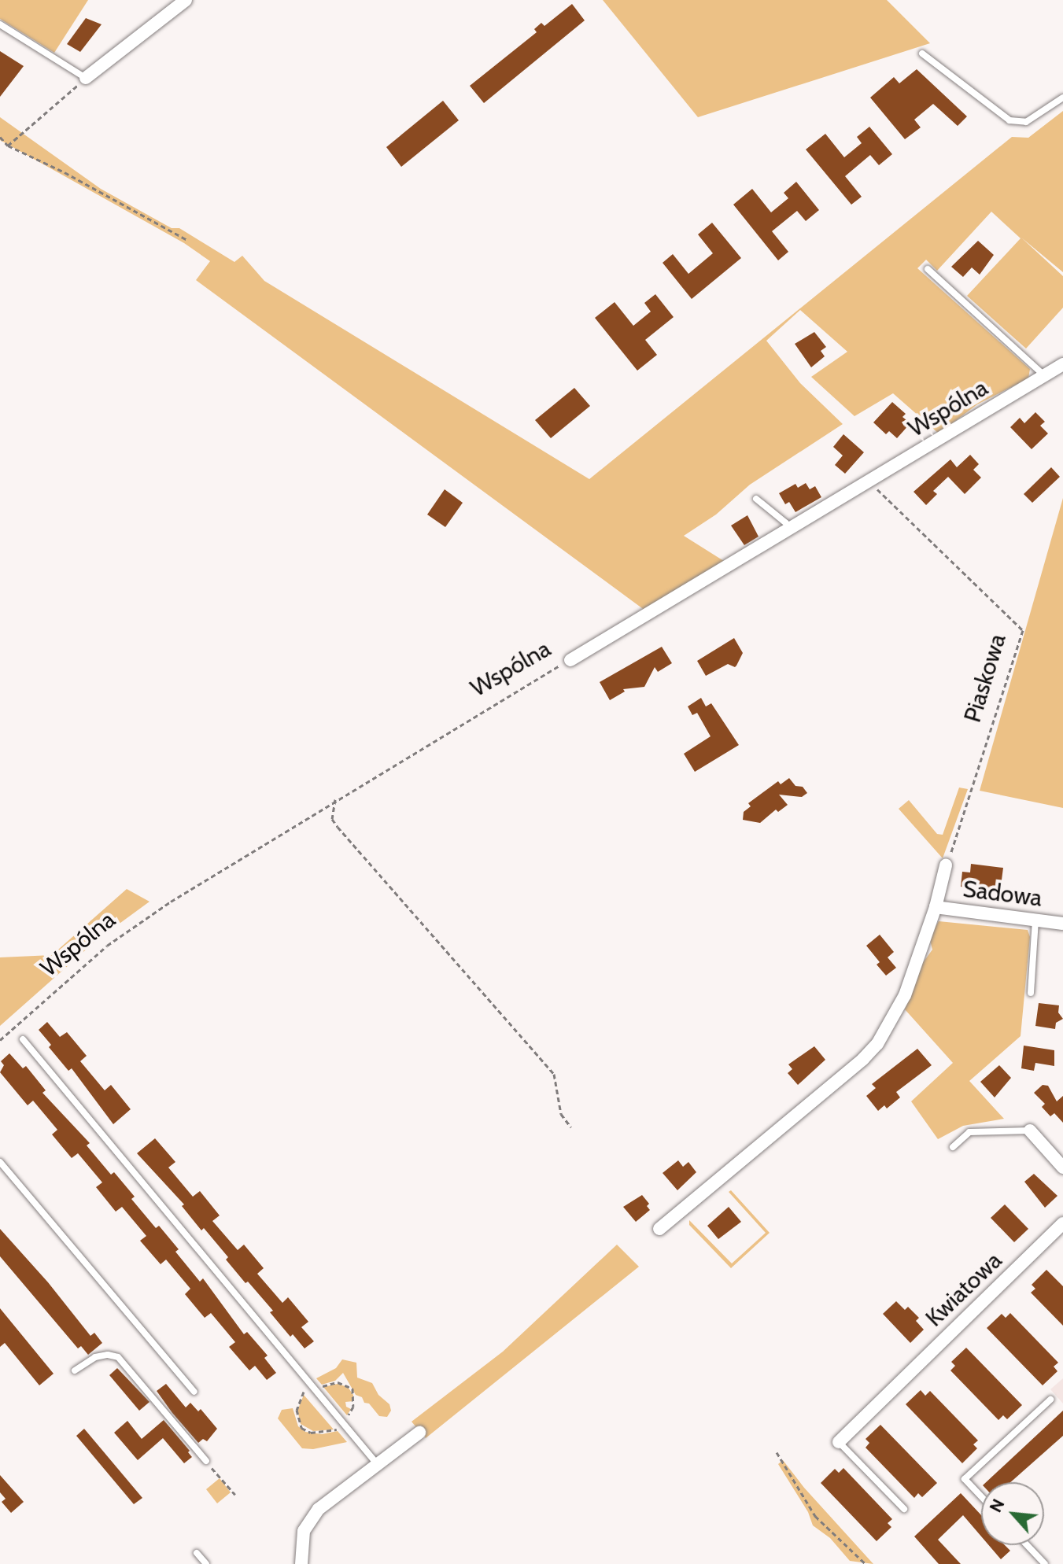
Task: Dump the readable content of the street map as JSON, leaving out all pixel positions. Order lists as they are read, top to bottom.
{
  "streets": {
    "street": ["Wspólna", "Sadowa", "Kwiatowa"],
    "path": ["Piaskowa"]
  },
  "crossings": [
    ["Wspólna", "Piaskowa"]
  ],
  "north": "top left"
}
